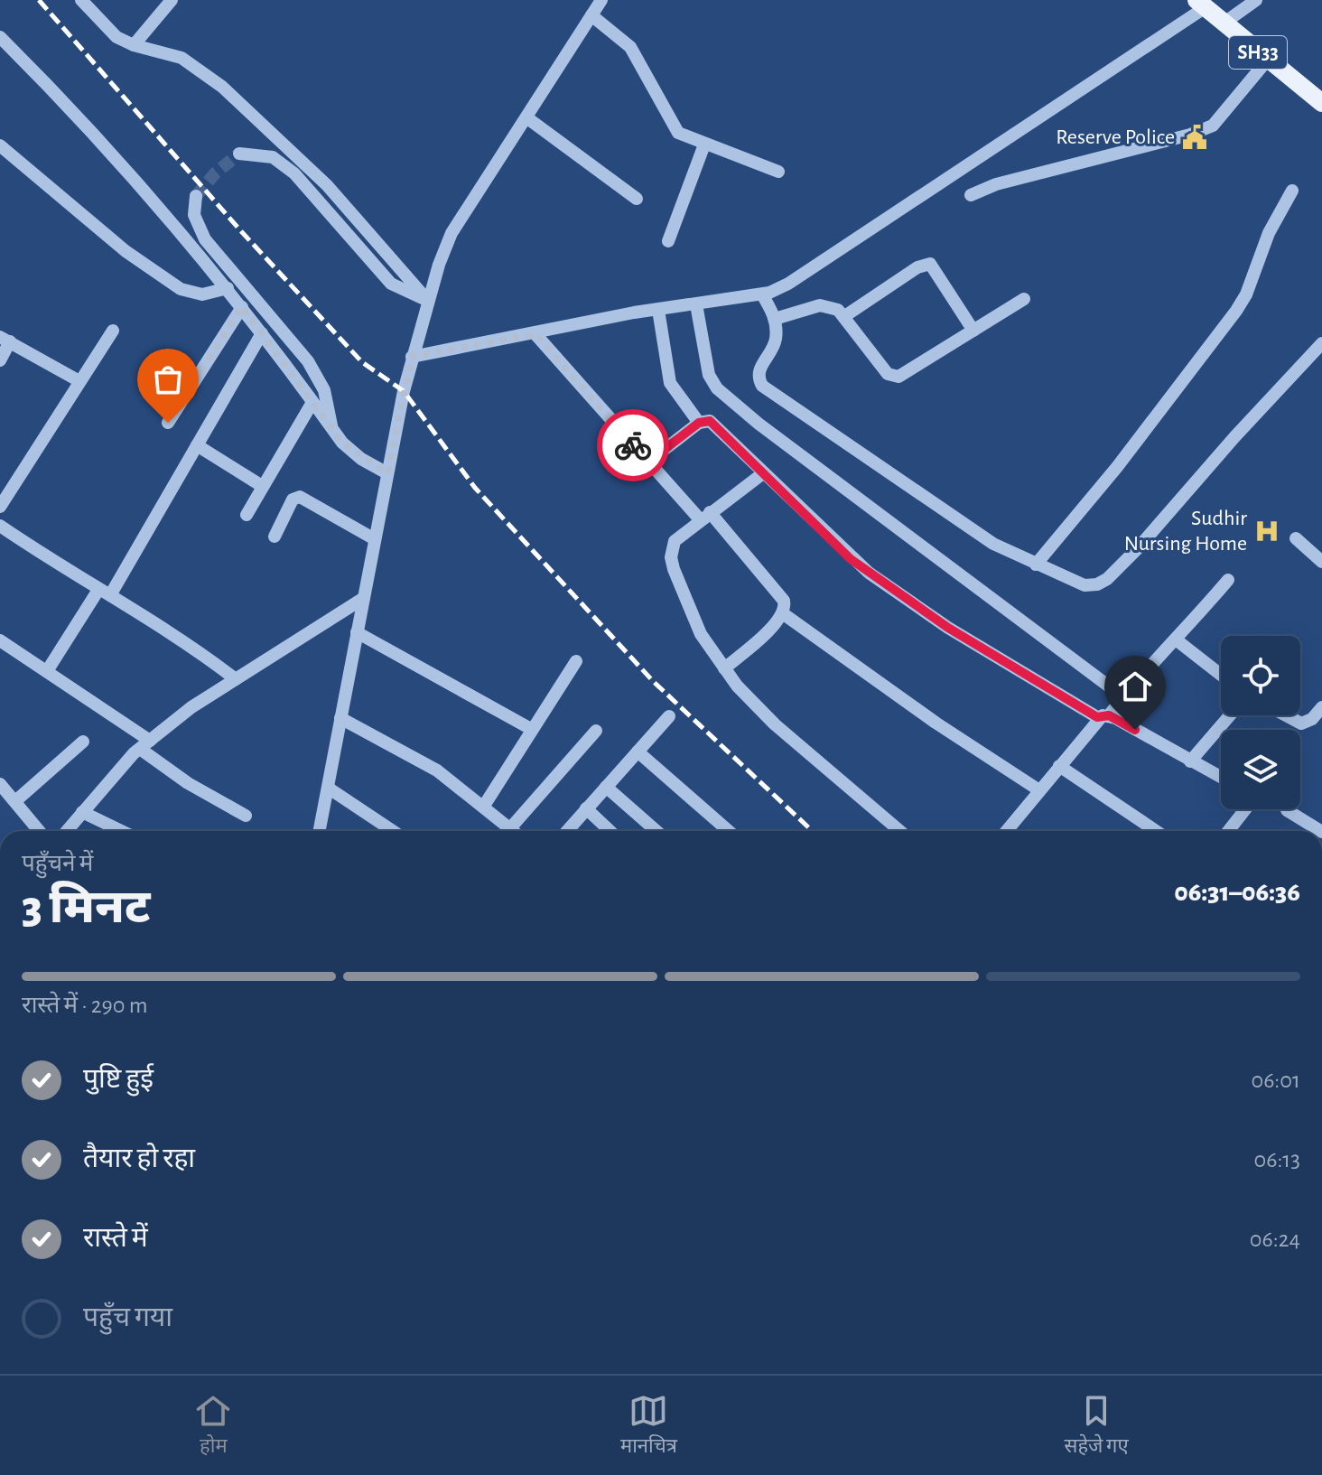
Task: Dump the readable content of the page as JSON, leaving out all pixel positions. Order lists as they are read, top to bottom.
{
  "streets": {
    "main road": ["SH33"]
  },
  "places": {
    "public building": ["Reserve Police"],
    "hospital": ["Sudhir Nursing Home"]
  },
  "page": {
    "heading": ["3 मिनट", "पहुँचने में", "06:31–06:36"],
    "bar": "रास्ते में · 290 m",
    "list": [
      ["पुष्टि हुई", "06:01"],
      ["तैयार हो रहा", "06:13"],
      ["रास्ते में", "06:24"],
      "पहुँच गया"
    ],
    "tabs": ["होम", "मानचित्र", "सहेजे गए"]
  }
}
